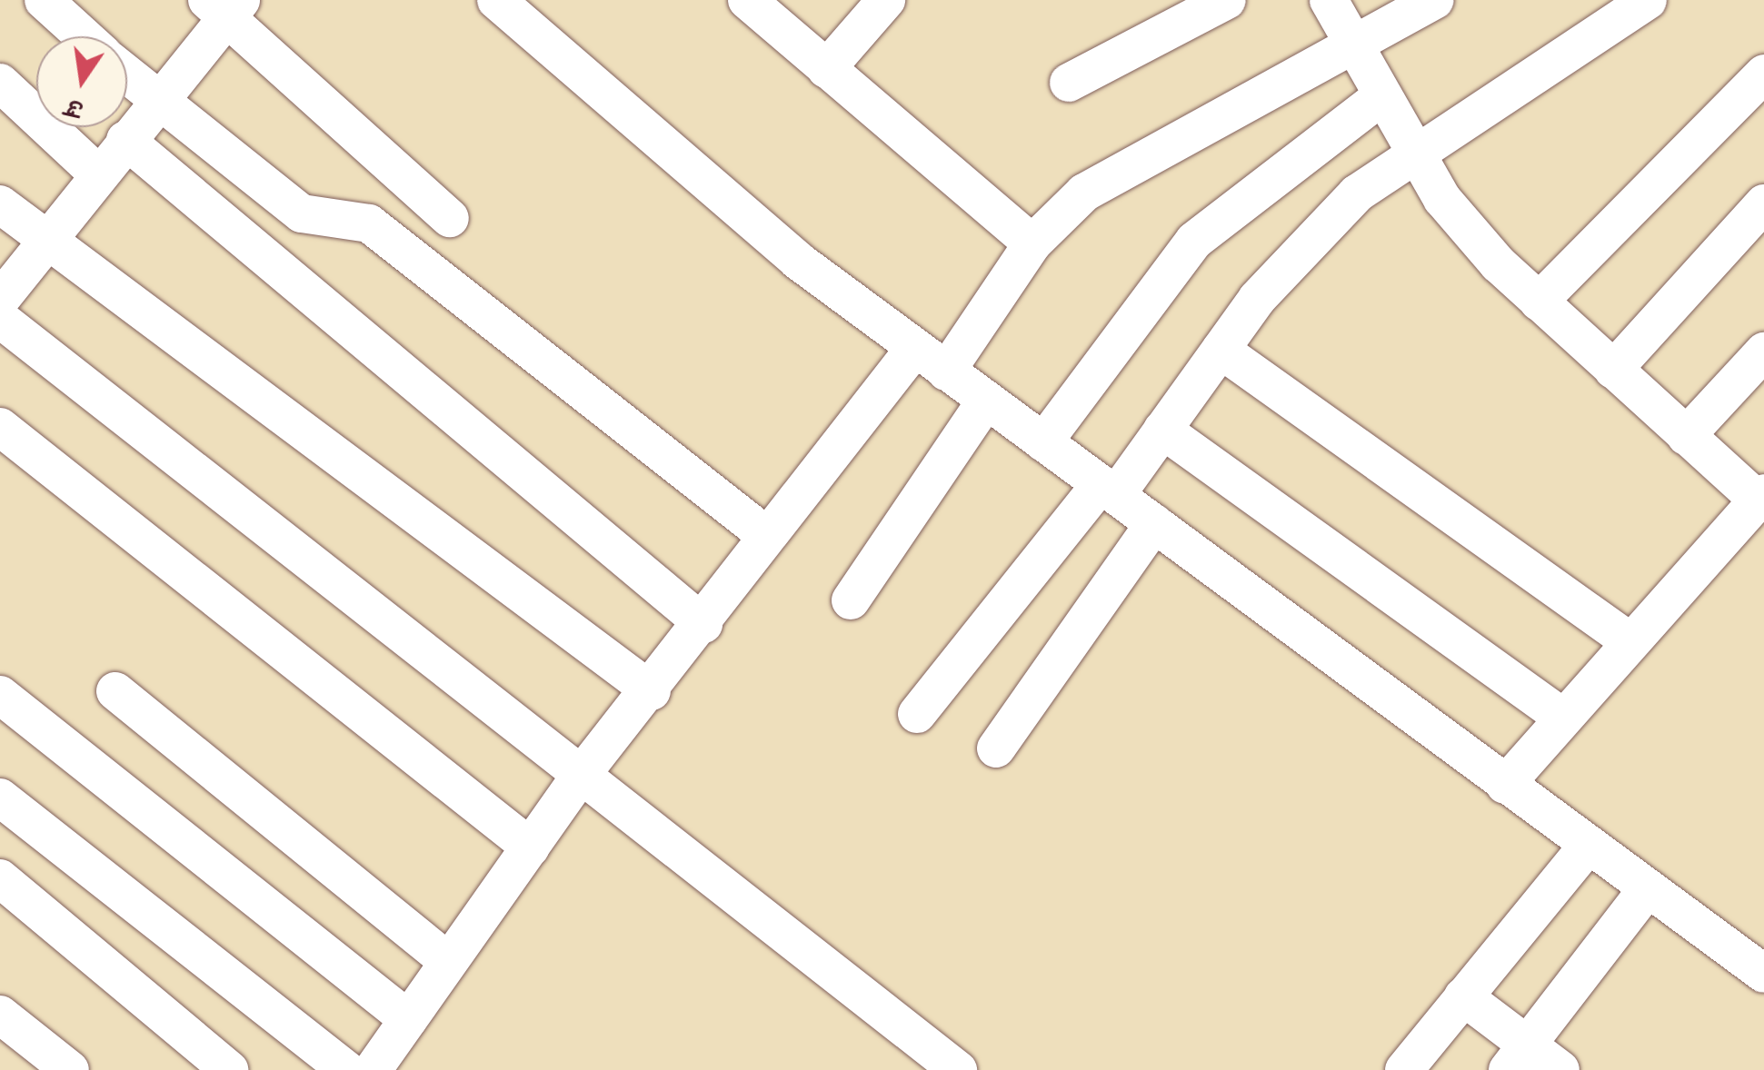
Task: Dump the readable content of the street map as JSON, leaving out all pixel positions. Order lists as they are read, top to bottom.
{
  "north": "bottom"
}
